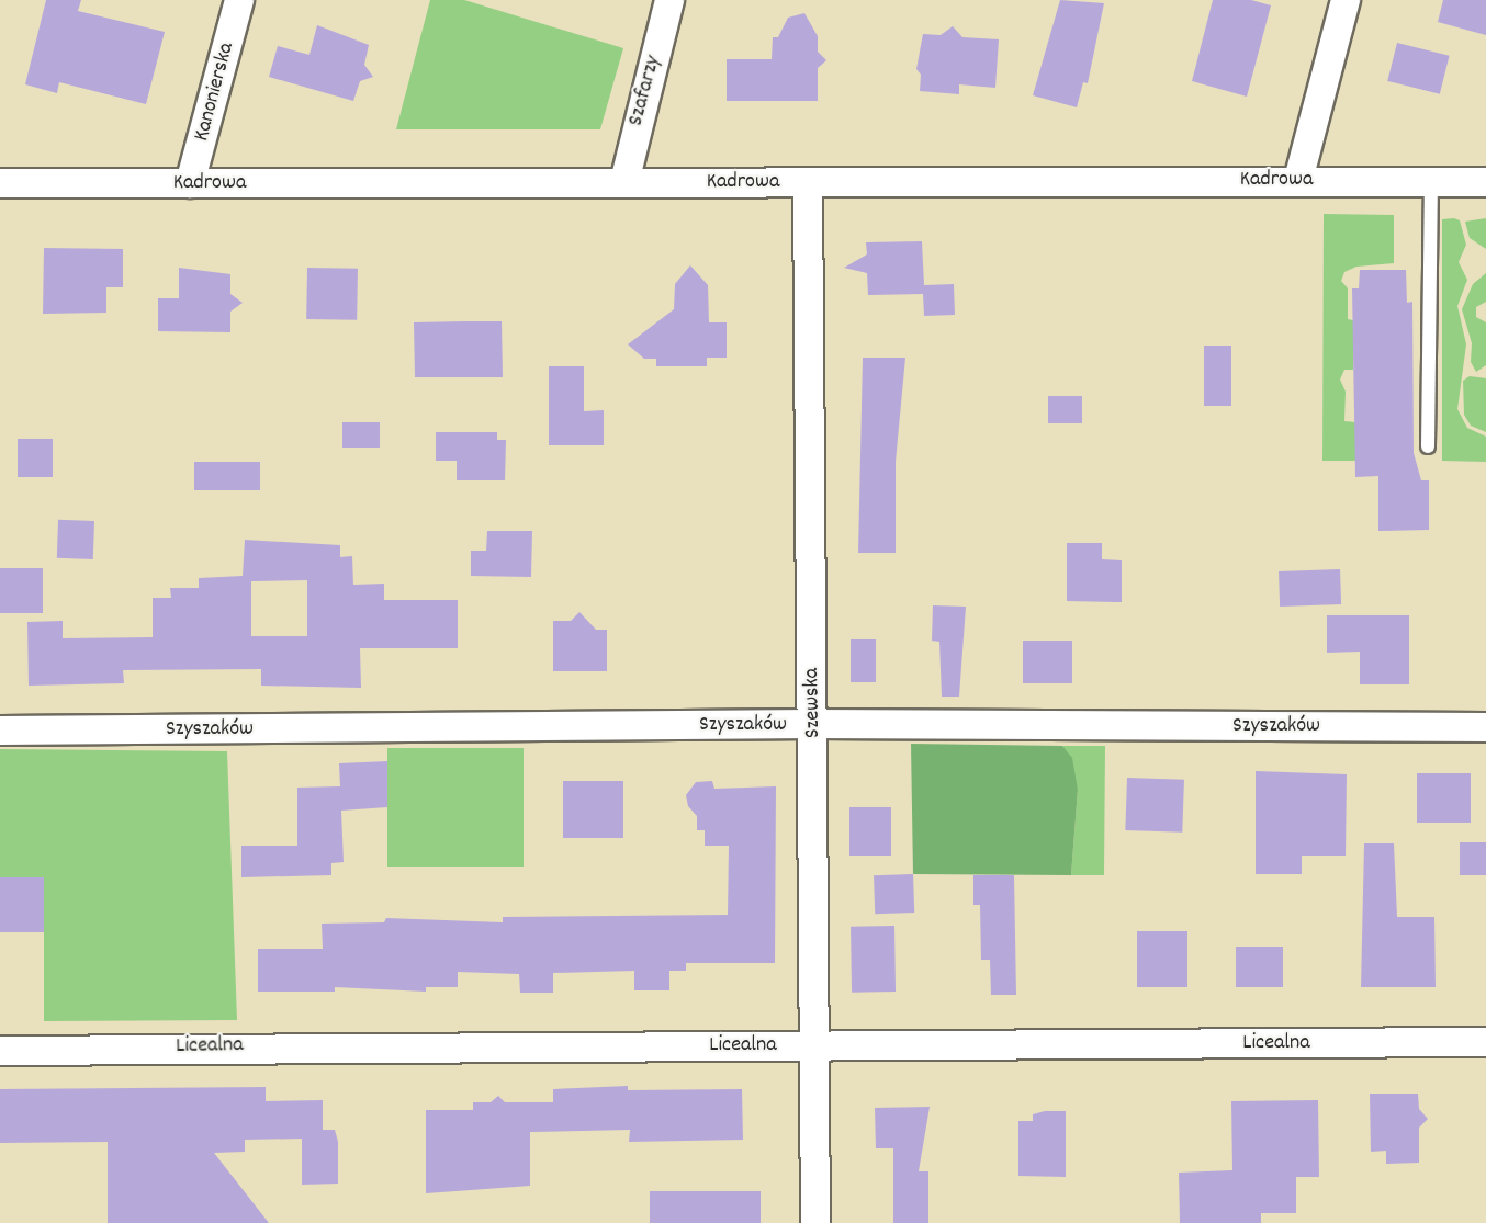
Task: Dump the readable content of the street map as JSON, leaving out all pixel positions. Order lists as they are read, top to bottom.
{
  "streets": {
    "street": [
      "Szafarzy",
      "Kanonierska",
      "Kadrowa",
      "Szewska",
      "Szyszaków",
      "Licealna"
    ]
  },
  "crossings": [
    ["Szafarzy", "Kadrowa"],
    ["Kanonierska", "Kadrowa"],
    ["Kadrowa", "Szewska"],
    ["Szewska", "Szyszaków"],
    ["Szewska", "Licealna"]
  ]
}
